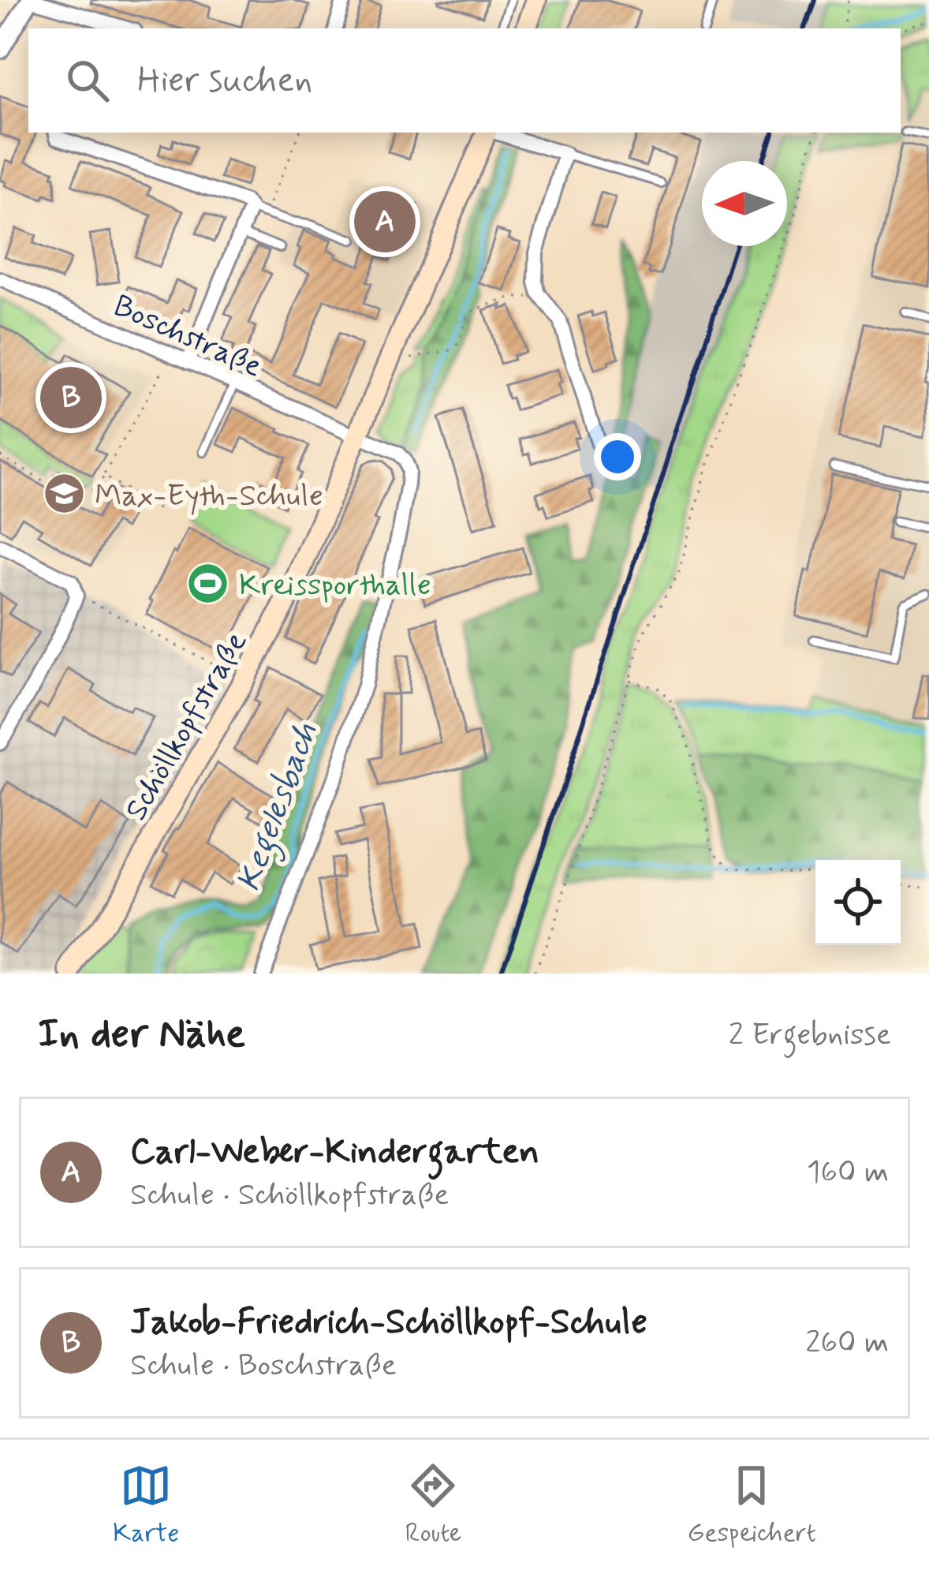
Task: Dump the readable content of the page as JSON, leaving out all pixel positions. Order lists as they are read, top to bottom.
{
  "streets": {
    "main road": ["Schöllkopfstraße"],
    "street": ["Boschstraße"]
  },
  "crossings": [
    ["Boschstraße", "Schöllkopfstraße"]
  ],
  "water": ["Kegelesbach"],
  "places": {
    "school or university": ["Max-Eyth-Schule"],
    "sports": ["Kreissporthalle"]
  },
  "north": "left",
  "page": {
    "search": "Hier suchen",
    "pins": ["A", "B"],
    "heading": ["In der Nähe", "2 Ergebnisse"],
    "list": [
      {
        "mark": "A",
        "name": "Carl-Weber-Kindergarten",
        "note": "Schule · Schöllkopfstraße",
        "value": "160 m"
      },
      {
        "mark": "B",
        "name": "Jakob-Friedrich-Schöllkopf-Schule",
        "note": "Schule · Boschstraße",
        "value": "260 m"
      }
    ],
    "nav": ["Karte", "Route", "Gespeichert"]
  }
}
